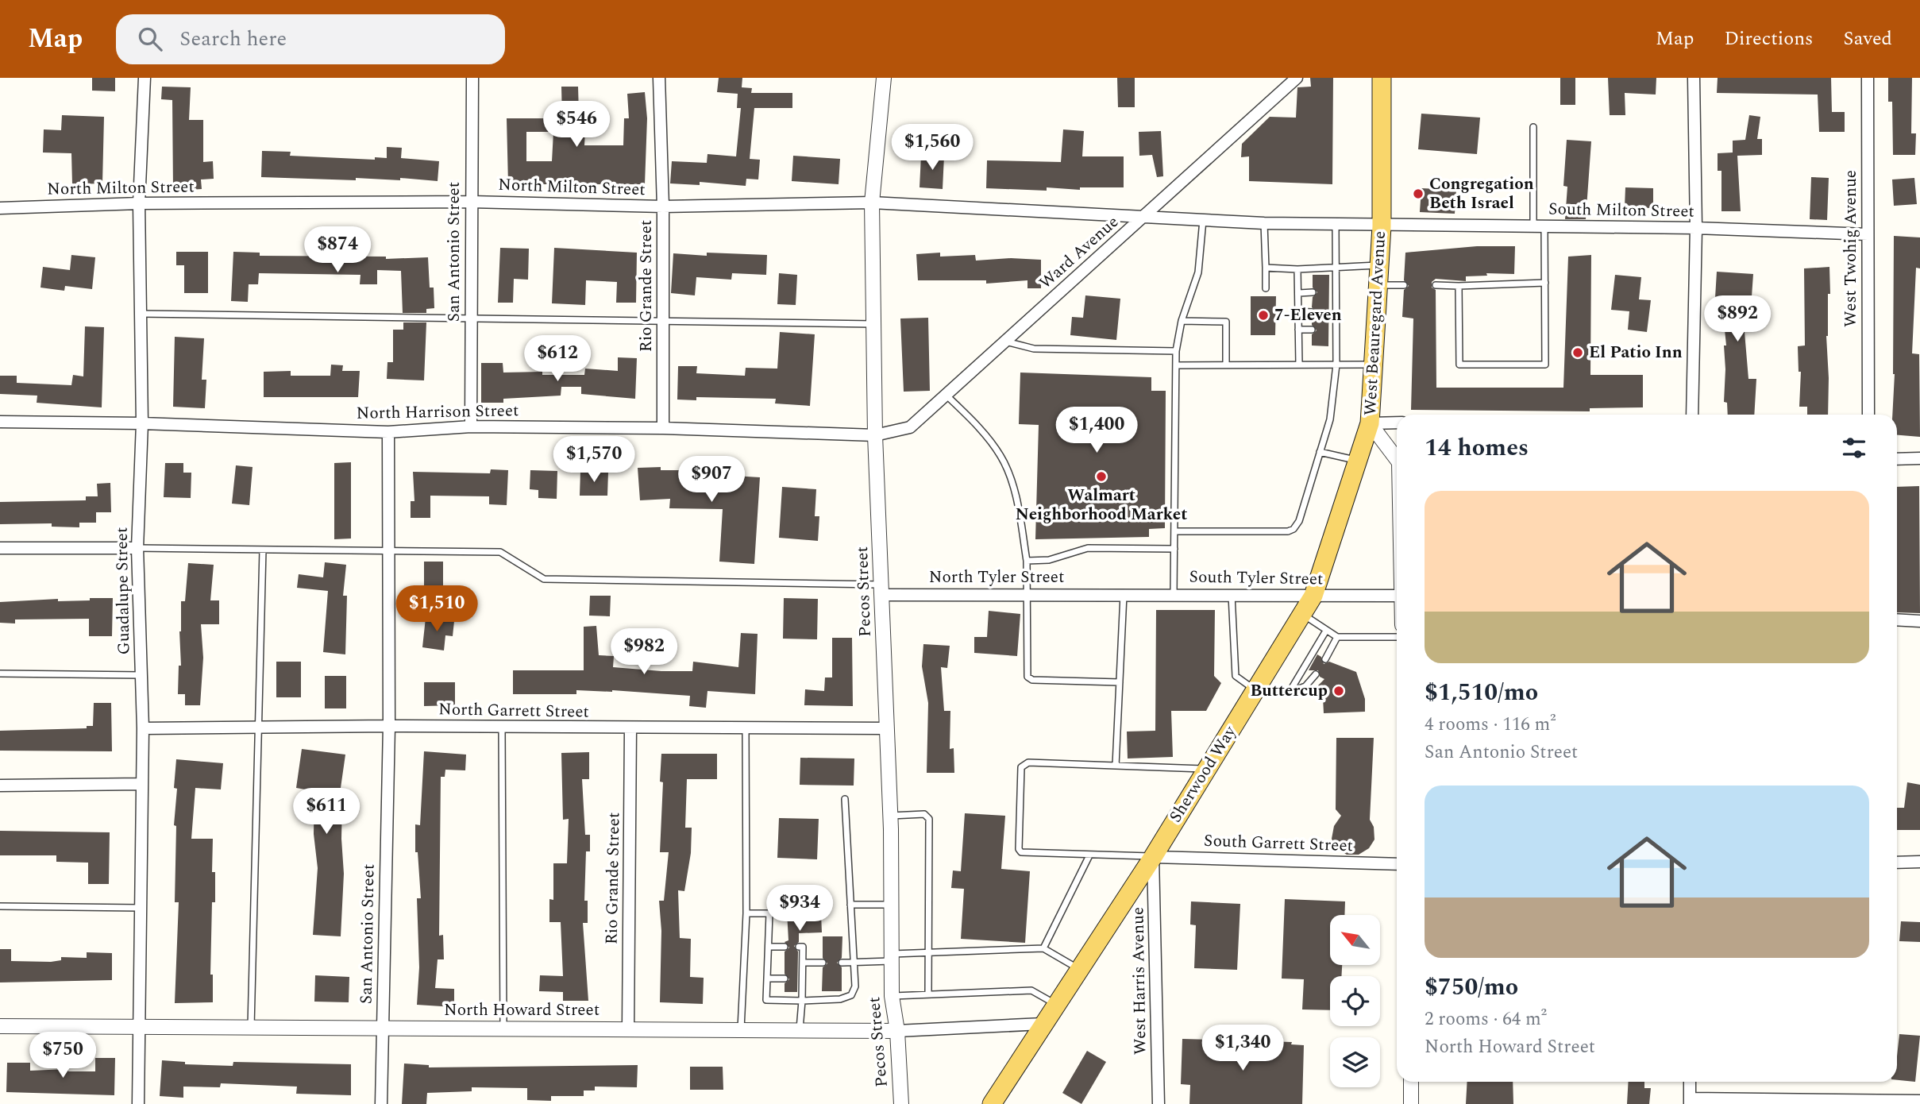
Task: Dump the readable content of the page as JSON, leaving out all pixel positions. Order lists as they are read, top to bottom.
{
  "streets": {
    "main road": ["West Beauregard Avenue", "Sherwood Way"],
    "street": [
      "North Milton Street",
      "South Milton Street",
      "West Twohig Avenue",
      "San Antonio Street",
      "Ward Avenue",
      "Rio Grande Street",
      "North Harrison Street",
      "North Tyler Street",
      "South Tyler Street",
      "Guadalupe Street",
      "Pecos Street",
      "North Garrett Street",
      "South Garrett Street",
      "West Harris Avenue",
      "North Howard Street"
    ]
  },
  "crossings": [
    ["North Milton Street", "South Milton Street"],
    ["North Milton Street", "San Antonio Street"],
    ["North Milton Street", "Ward Avenue"],
    ["North Milton Street", "Rio Grande Street"],
    ["North Milton Street", "Guadalupe Street"],
    ["North Milton Street", "Pecos Street"],
    ["South Milton Street", "West Twohig Avenue"],
    ["South Milton Street", "Ward Avenue"],
    ["South Milton Street", "West Beauregard Avenue"],
    ["San Antonio Street", "North Harrison Street"],
    ["San Antonio Street", "North Garrett Street"],
    ["San Antonio Street", "North Howard Street"],
    ["Ward Avenue", "North Harrison Street"],
    ["Ward Avenue", "Pecos Street"],
    ["Rio Grande Street", "North Harrison Street"],
    ["Rio Grande Street", "North Garrett Street"],
    ["Rio Grande Street", "North Howard Street"],
    ["West Beauregard Avenue", "Sherwood Way"],
    ["North Harrison Street", "Guadalupe Street"],
    ["North Harrison Street", "Pecos Street"],
    ["North Tyler Street", "South Tyler Street"],
    ["North Tyler Street", "Pecos Street"],
    ["South Tyler Street", "Sherwood Way"],
    ["Guadalupe Street", "North Garrett Street"],
    ["Guadalupe Street", "North Howard Street"],
    ["Pecos Street", "North Garrett Street"],
    ["Pecos Street", "North Howard Street"],
    ["Sherwood Way", "South Garrett Street"],
    ["Sherwood Way", "West Harris Avenue"],
    ["Sherwood Way", "North Howard Street"],
    ["South Garrett Street", "West Harris Avenue"]
  ],
  "places": [
    "Congregation Beth Israel",
    "7-Eleven",
    "El Patio Inn",
    "Walmart Neighborhood Market",
    "Buttercup"
  ],
  "north": "top left",
  "page": {
    "header": "Map",
    "search": "Search here",
    "nav": ["Map", "Directions", "Saved"],
    "price": [
      "$546",
      "$1,560",
      "$874",
      "$892",
      "$612",
      "$1,400",
      "$1,570",
      "$907",
      "$1,510",
      "$982",
      "$611",
      "$934",
      "$1,340",
      "$750"
    ],
    "heading": "14 homes",
    "list": [
      {
        "name": "$1,510/mo",
        "note": "4 rooms · 116 m² · San Antonio Street"
      },
      {
        "name": "$750/mo",
        "note": "2 rooms · 64 m² · North Howard Street"
      }
    ]
  }
}
